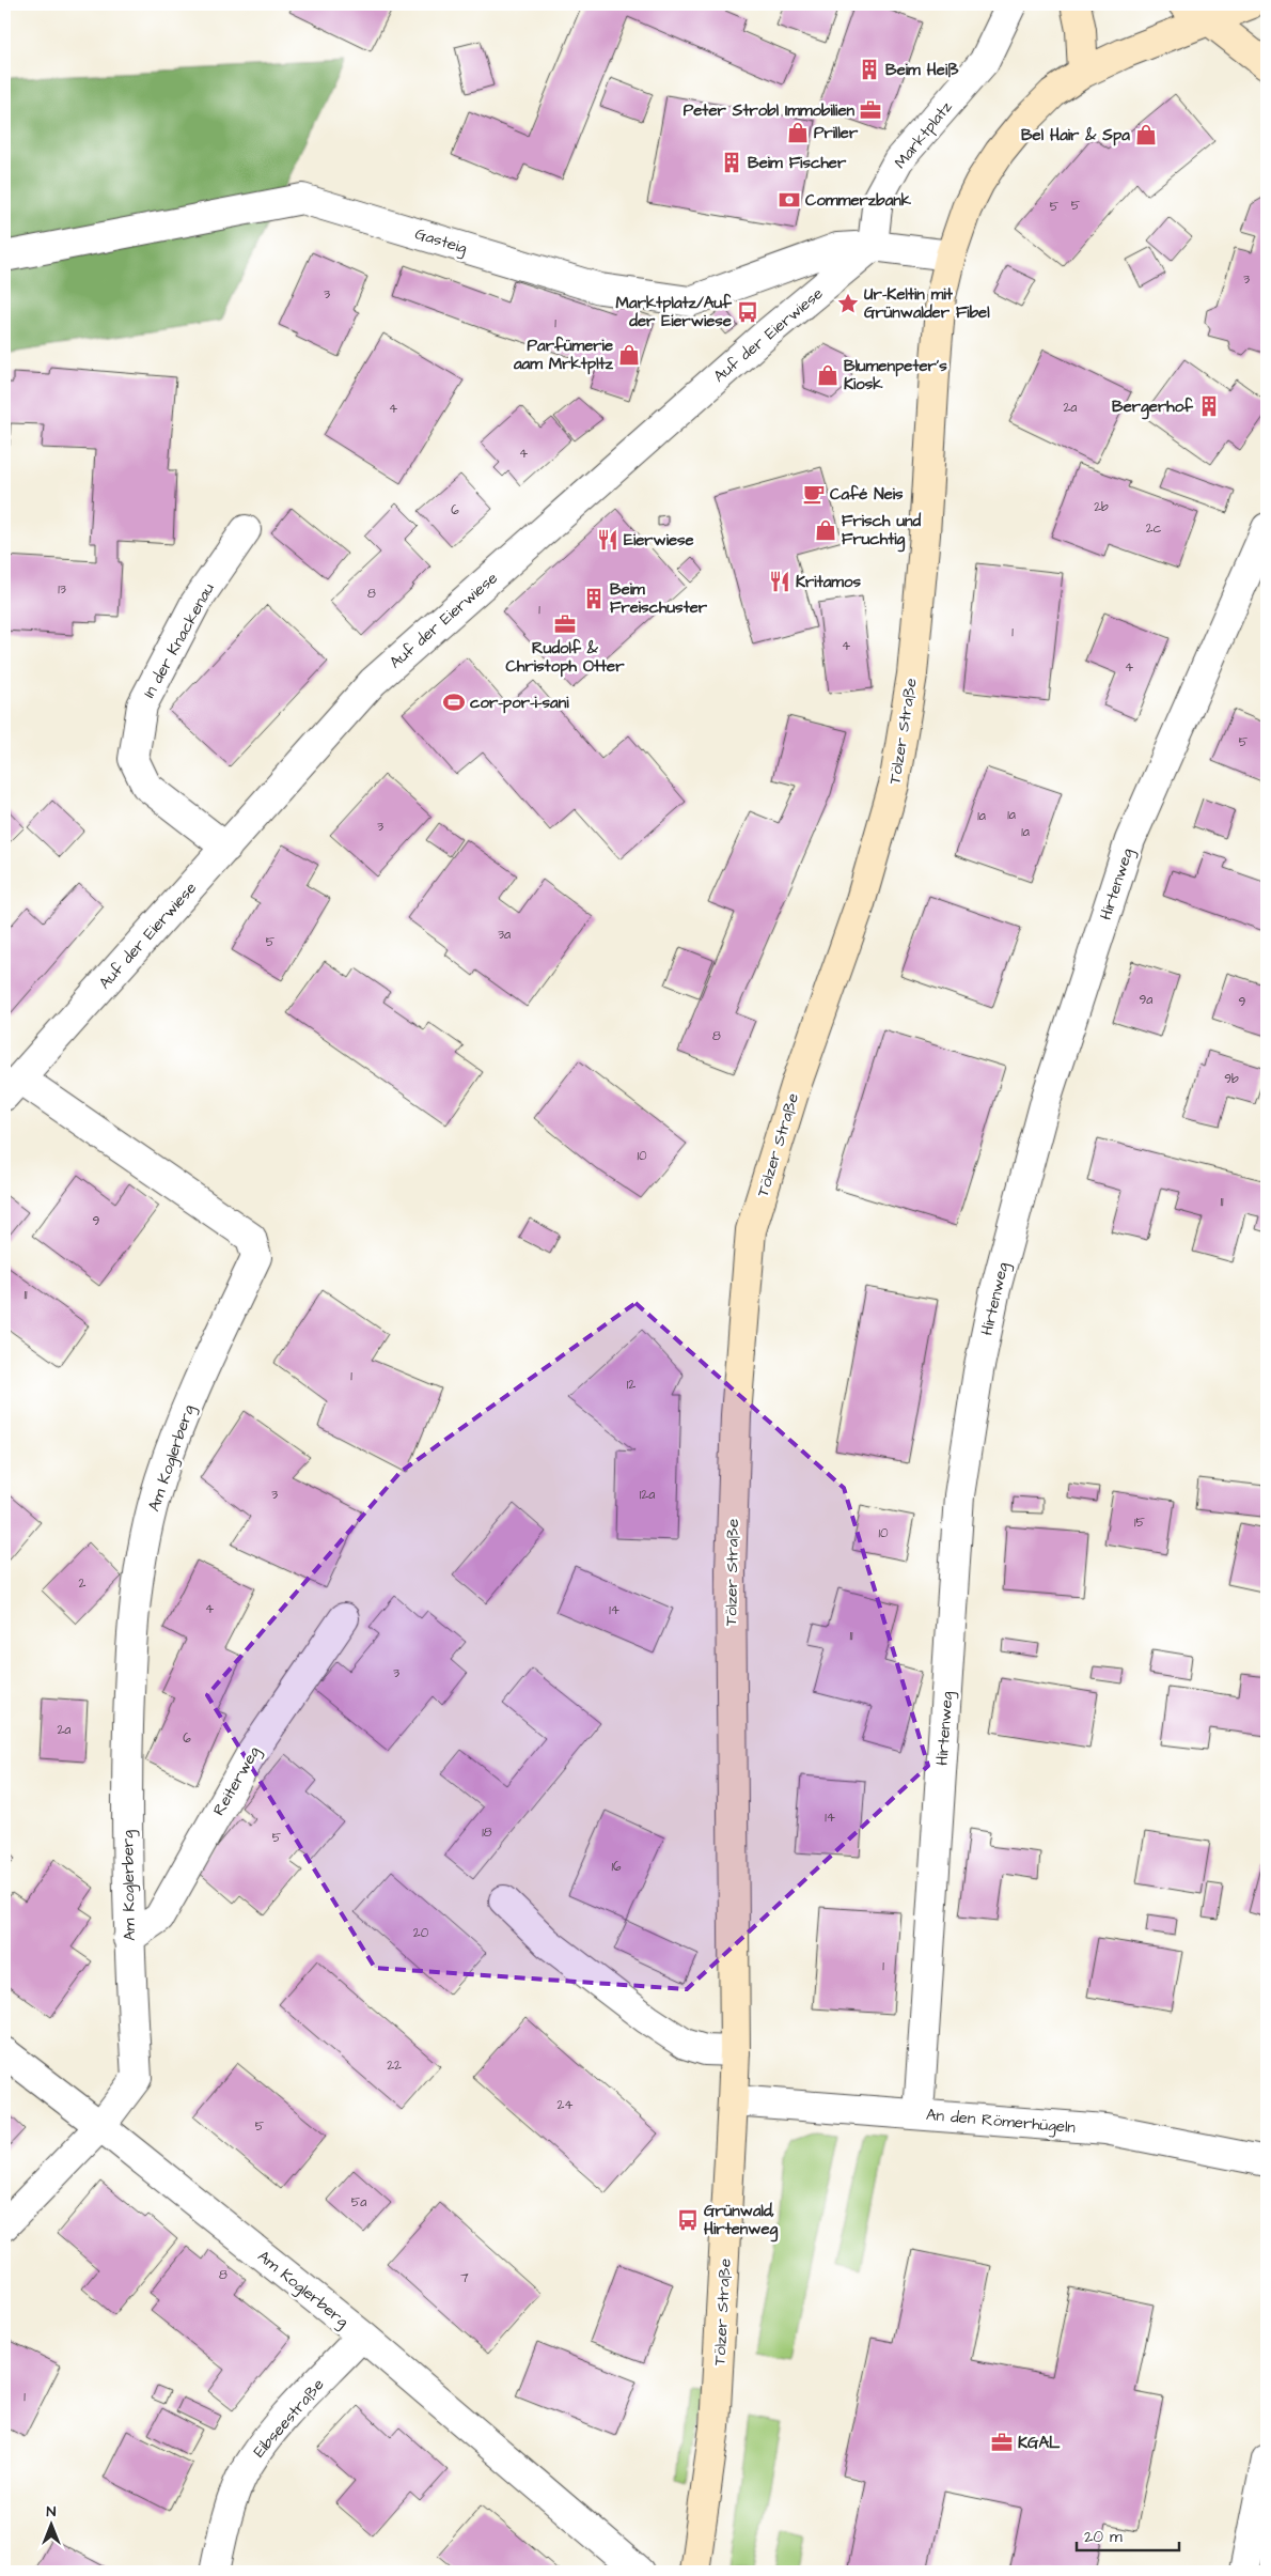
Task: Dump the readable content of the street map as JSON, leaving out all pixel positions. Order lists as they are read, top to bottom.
{
  "streets": {
    "main road": ["Tölzer Straße"],
    "street": [
      "Marktplatz",
      "Gasteig",
      "Auf der Eierwiese",
      "In der Knackenau",
      "Hirtenweg",
      "Am Koglerberg",
      "Reiterweg",
      "An den Römerhügeln",
      "Eibseestraße"
    ]
  },
  "crossings": [
    ["Marktplatz", "Gasteig"],
    ["Marktplatz", "Auf der Eierwiese"],
    ["Gasteig", "Auf der Eierwiese"],
    ["Auf der Eierwiese", "In der Knackenau"],
    ["Auf der Eierwiese", "Am Koglerberg"],
    ["Tölzer Straße", "An den Römerhügeln"],
    ["Hirtenweg", "An den Römerhügeln"],
    ["Am Koglerberg", "Reiterweg"],
    ["Am Koglerberg", "Eibseestraße"]
  ],
  "places": {
    "building": [
      "Beim Heiß",
      "Beim Fischer",
      "Bergerhof",
      "Beim Freischuster"
    ],
    "office": ["Peter Strobl Immobilien", "Rudolf & Christoph Otter", "KGAL"],
    "shop": [
      "Priller",
      "Bel Hair & Spa",
      "Parfümerie aam Mrktpltz",
      "Blumenpeter's Kiosk",
      "Frisch und Fruchtig"
    ],
    "bank": ["Commerzbank"],
    "place": ["Ur-Keltin mit Grünwalder Fibel"],
    "bus stop": ["Marktplatz/Auf der Eierwiese", "Grünwald, Hirtenweg"],
    "cafe": ["Café Neis"],
    "restaurant": ["Eierwiese", "Kritamos"],
    "sports": ["cor-por-i-sani"]
  },
  "house_numbers": [
    "5",
    "5",
    "3",
    "3",
    "1",
    "2a",
    "4",
    "4",
    "2b",
    "6",
    "2c",
    "13",
    "8",
    "1",
    "1",
    "4",
    "4",
    "5",
    "1a",
    "1a",
    "3",
    "1a",
    "3a",
    "5",
    "9a",
    "9",
    "8",
    "9b",
    "10",
    "11",
    "9",
    "11",
    "1",
    "12",
    "3",
    "12a",
    "15",
    "10",
    "2",
    "4",
    "14",
    "11",
    "3",
    "2a",
    "6",
    "14",
    "18",
    "5",
    "16",
    "20",
    "1",
    "22",
    "24",
    "5",
    "5a",
    "8",
    "7",
    "1"
  ],
  "scale_bar": "20 m",
  "north": "top"
}
